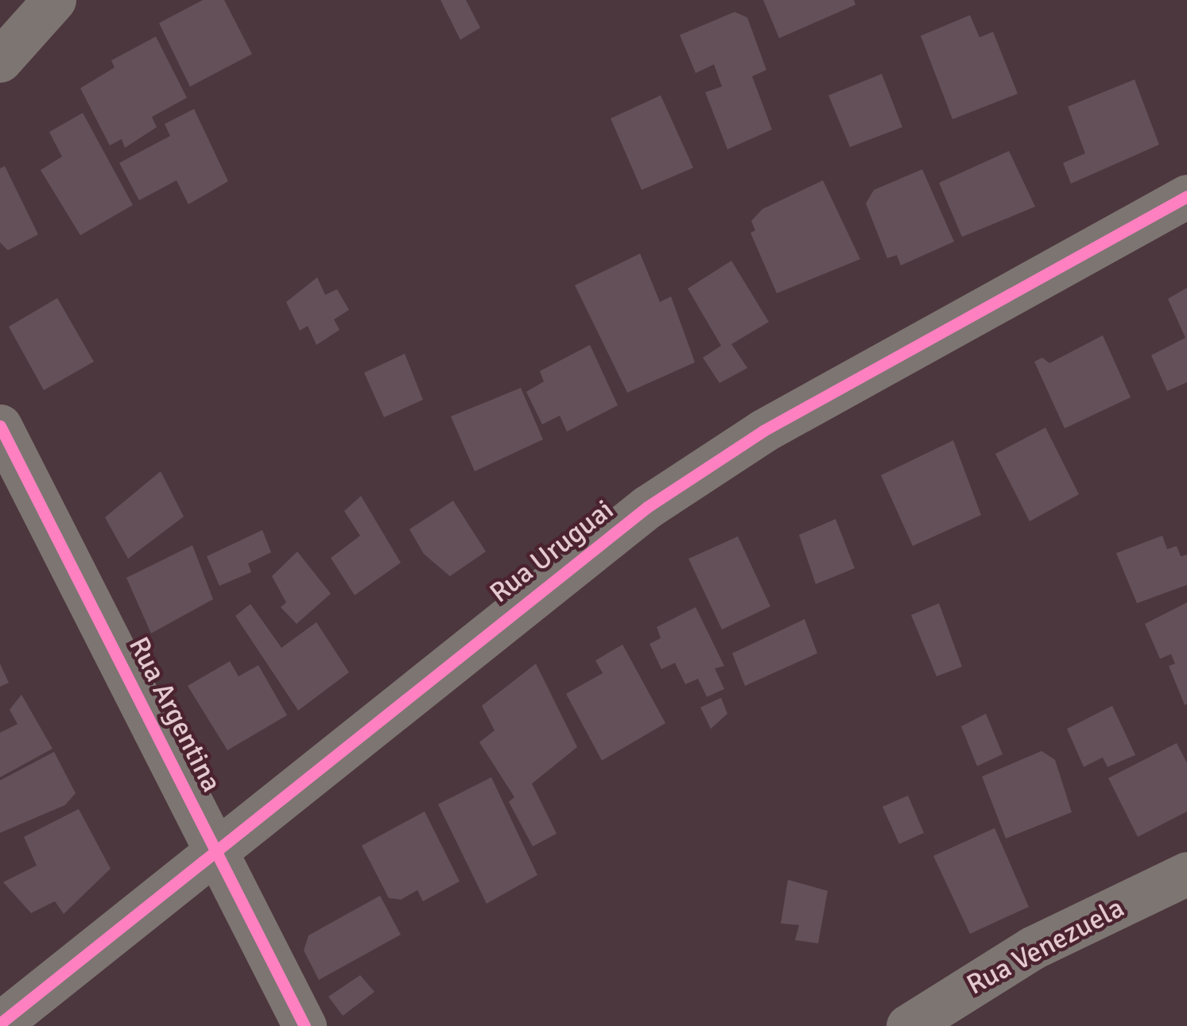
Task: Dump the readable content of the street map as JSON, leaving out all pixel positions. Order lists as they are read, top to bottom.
{
  "streets": {
    "street": ["Rua Uruguai", "Rua Argentina", "Rua Venezuela"]
  },
  "crossings": [
    ["Rua Uruguai", "Rua Argentina"]
  ]
}
